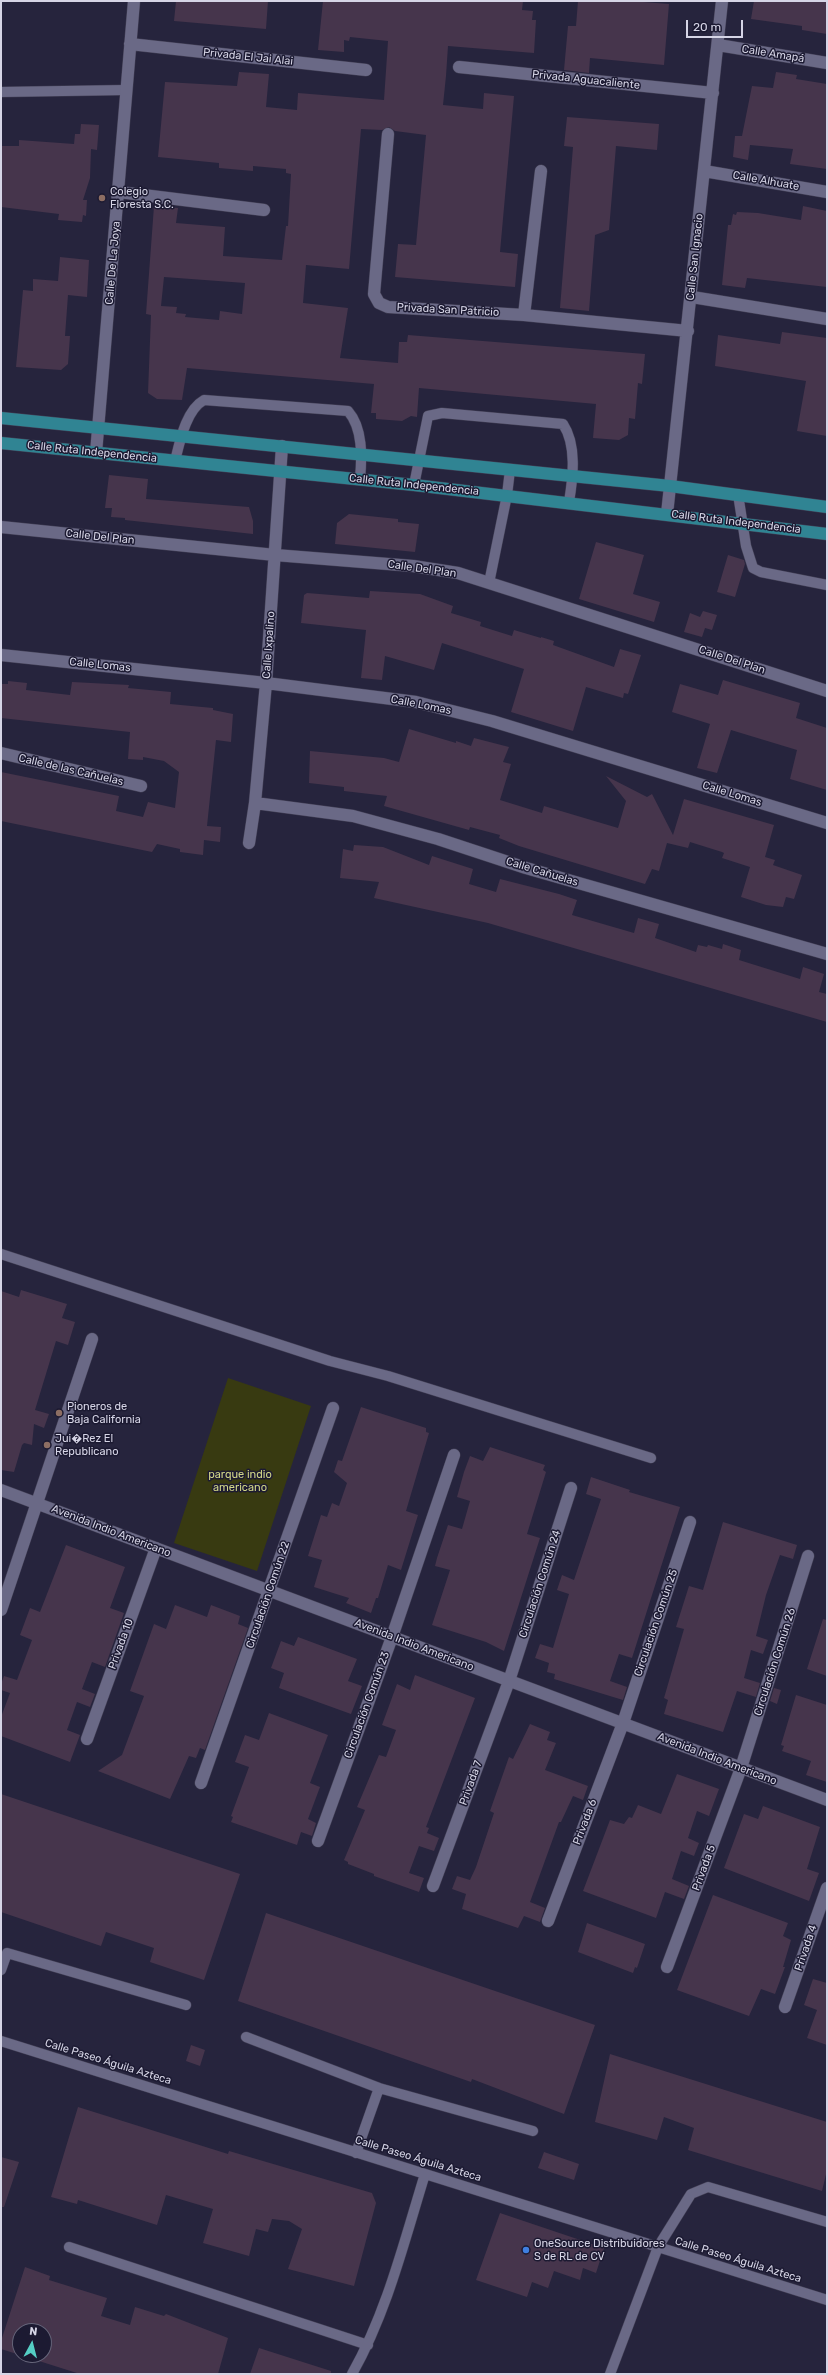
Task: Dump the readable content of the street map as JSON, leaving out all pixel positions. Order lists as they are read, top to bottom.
{
  "streets": {
    "main road": ["Calle Ruta Independencia"],
    "street": [
      "Calle Amapá",
      "Privada El Jai Alai",
      "Privada Aguacaliente",
      "Calle Alhuate",
      "Calle San Ignacio",
      "Calle De La Joya",
      "Privada San Patricio",
      "Calle Del Plan",
      "Calle Ixpalino",
      "Calle Lomas",
      "Calle de las Cañuelas",
      "Calle Cañuelas",
      "Avenida Indio Americano",
      "Circulación Común 24",
      "Circulación Común 22",
      "Circulación Común 25",
      "Privada 10",
      "Circulación Común 26",
      "Circulación Común 23",
      "Privada 7",
      "Privada 6",
      "Privada 5",
      "Privada 4"
    ],
    "lane": ["Calle Paseo Águila Azteca"]
  },
  "crossings": [
    ["Calle Amapá", "Calle San Ignacio"],
    ["Privada El Jai Alai", "Calle De La Joya"],
    ["Privada Aguacaliente", "Calle San Ignacio"],
    ["Calle Alhuate", "Calle San Ignacio"],
    ["Calle San Ignacio", "Privada San Patricio"],
    ["Calle San Ignacio", "Calle Ruta Independencia"],
    ["Calle De La Joya", "Calle Ruta Independencia"],
    ["Calle Ruta Independencia", "Calle Ixpalino"],
    ["Calle Del Plan", "Calle Ixpalino"],
    ["Calle Ixpalino", "Calle Lomas"],
    ["Calle Ixpalino", "Calle Cañuelas"],
    ["Avenida Indio Americano", "Circulación Común 24"],
    ["Avenida Indio Americano", "Circulación Común 22"],
    ["Avenida Indio Americano", "Circulación Común 25"],
    ["Avenida Indio Americano", "Privada 10"],
    ["Avenida Indio Americano", "Circulación Común 26"],
    ["Avenida Indio Americano", "Circulación Común 23"],
    ["Avenida Indio Americano", "Privada 7"],
    ["Avenida Indio Americano", "Privada 6"],
    ["Avenida Indio Americano", "Privada 5"],
    ["Circulación Común 24", "Privada 7"],
    ["Circulación Común 25", "Privada 6"],
    ["Circulación Común 26", "Privada 5"]
  ],
  "parks": ["parque indio americano"],
  "places": [
    "Colegio Floresta S.C.",
    "Pioneros de Baja California",
    "Jui�Rez El Republicano",
    "OneSource Distribuidores S de RL de CV"
  ],
  "scale_bar": "20 m",
  "north": "top"
}
